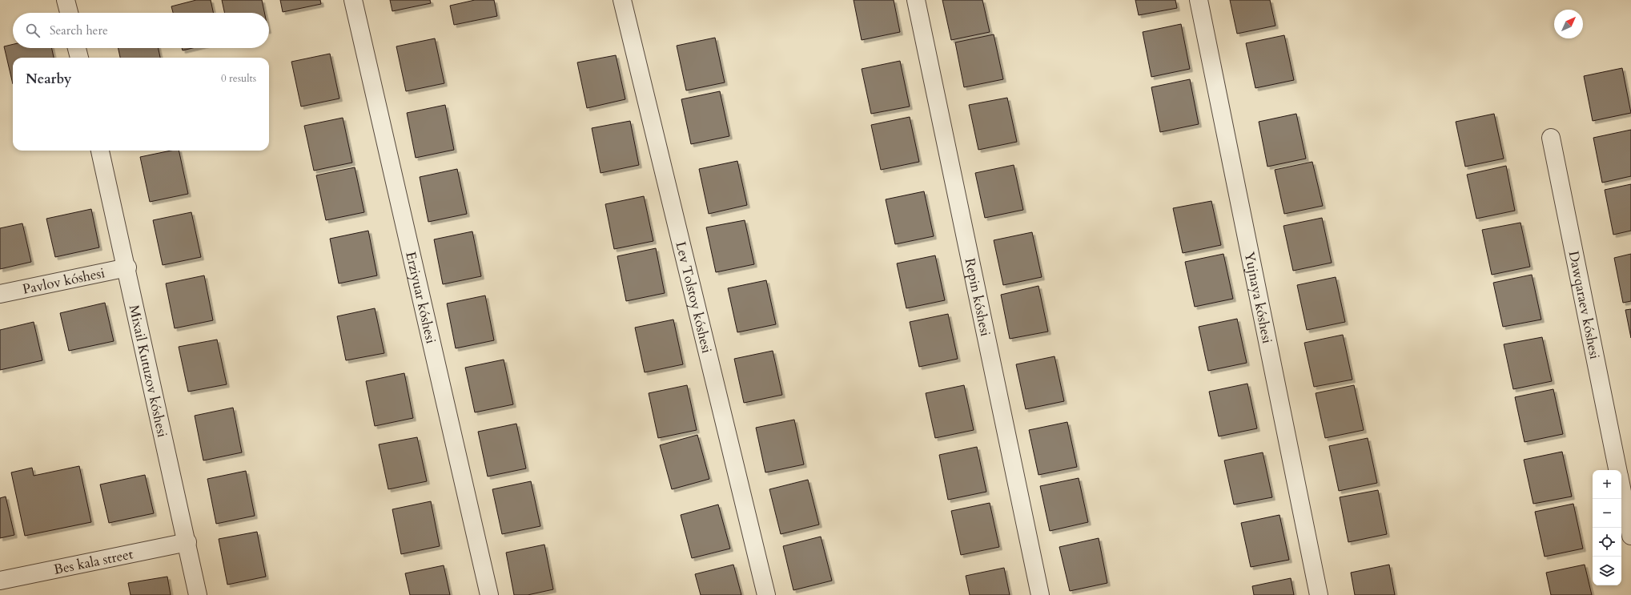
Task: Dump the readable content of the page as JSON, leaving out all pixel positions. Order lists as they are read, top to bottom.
{
  "streets": {
    "street": [
      "Pavlov kóshesi",
      "Erziyuar kóshesi",
      "Lev Tolstoy kóshesi",
      "Repin kóshesi",
      "Yujnaya kóshesi",
      "Dawqaraev kóshesi",
      "Mixail Kutuzov kóshesi",
      "Bes kala street"
    ]
  },
  "crossings": [
    ["Pavlov kóshesi", "Mixail Kutuzov kóshesi"],
    ["Mixail Kutuzov kóshesi", "Bes kala street"]
  ],
  "north": "top right",
  "page": {
    "search": "Search here",
    "heading": ["Nearby", "0 results"],
    "map_buttons": ["+", "−"]
  }
}
